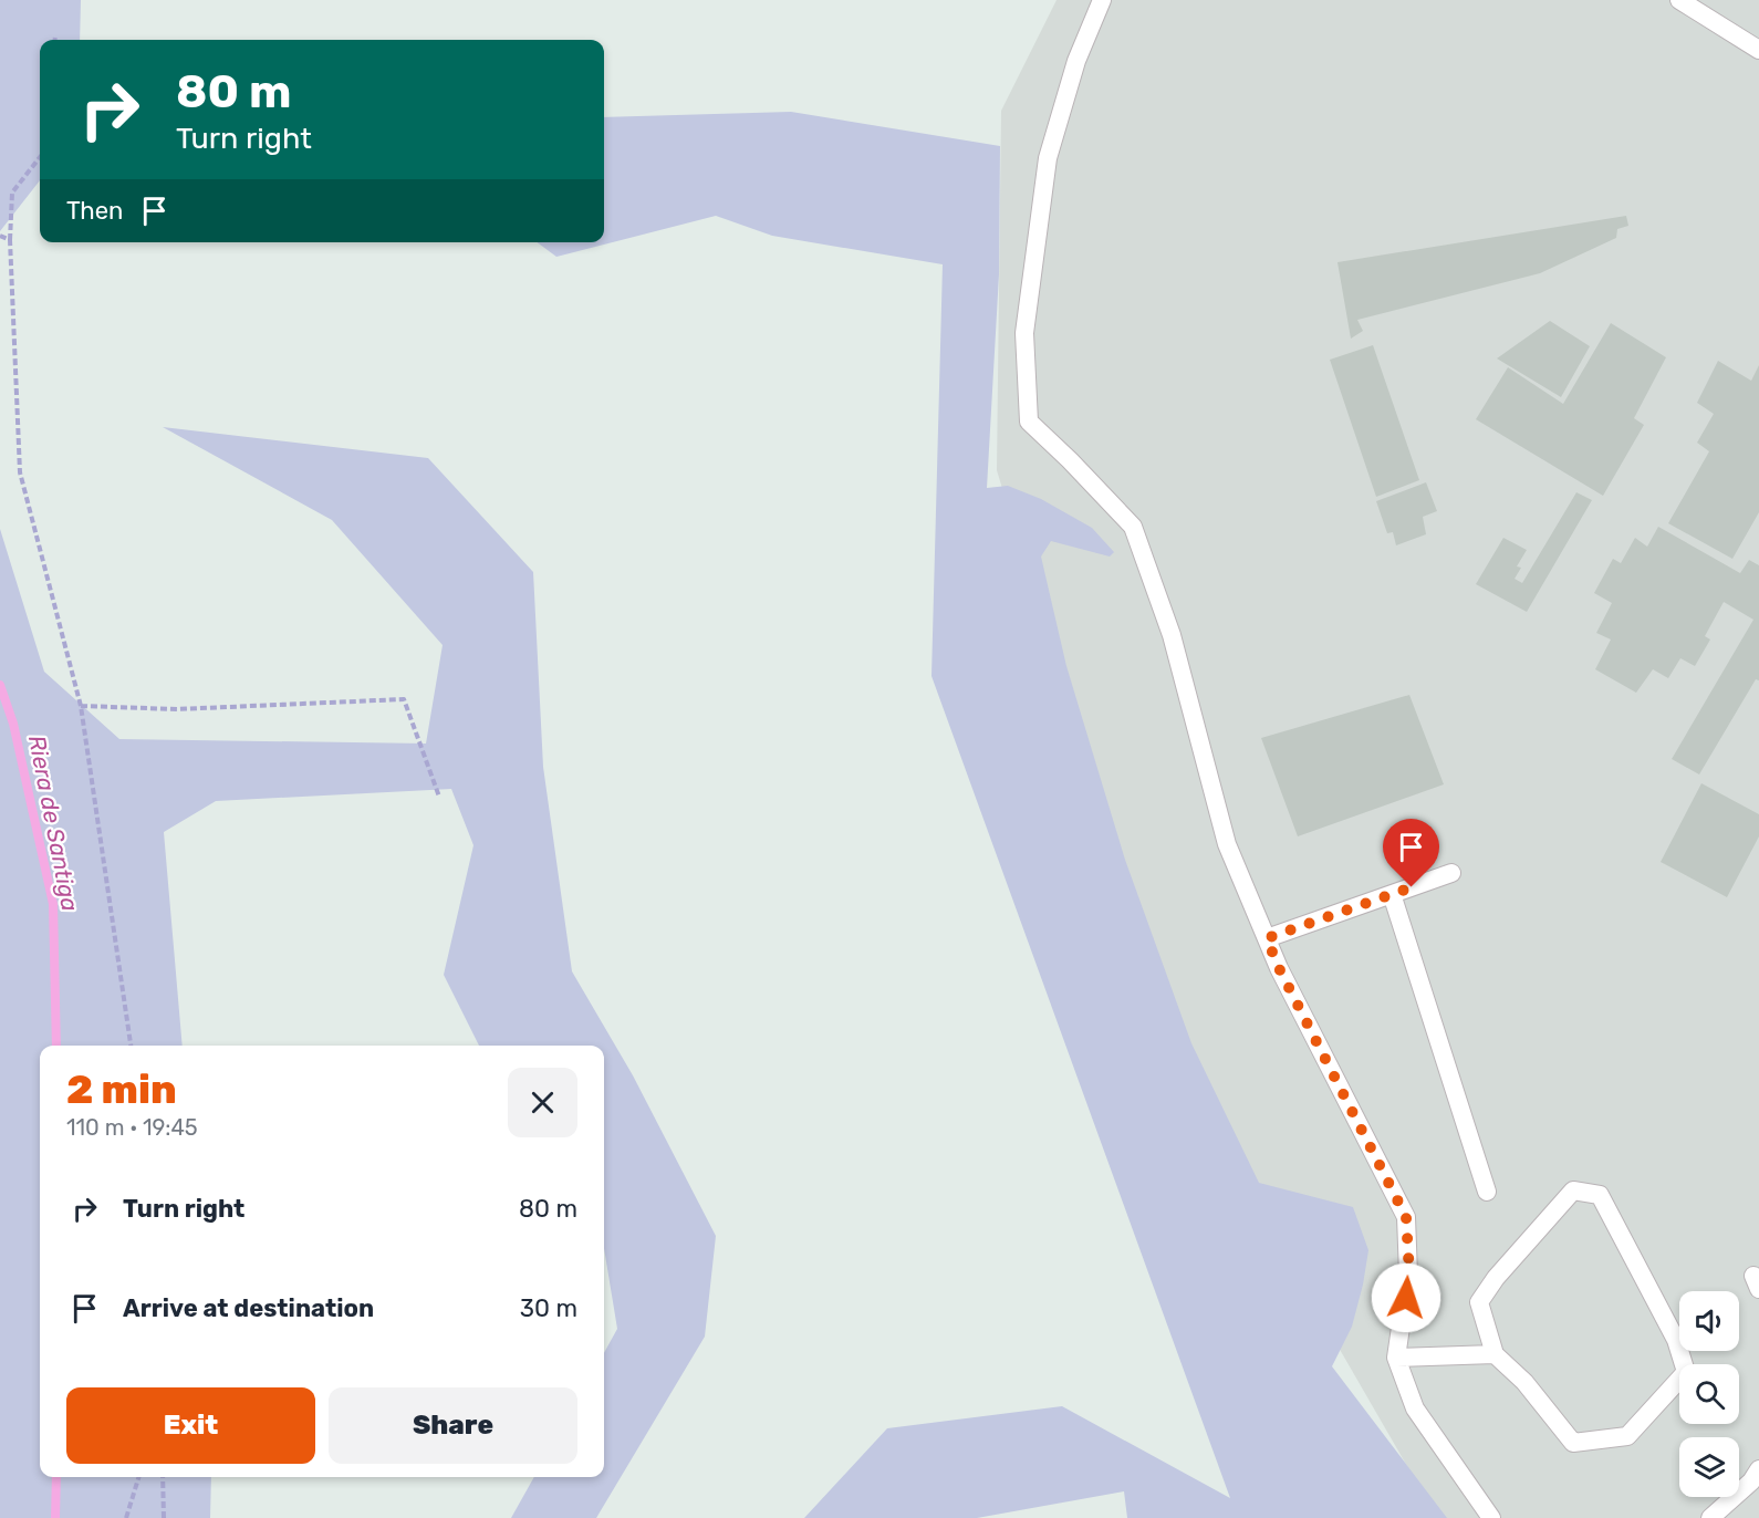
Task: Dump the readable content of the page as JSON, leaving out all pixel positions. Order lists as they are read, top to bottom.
{
  "water": ["Riera de Santiga"],
  "page": {
    "turn": ["80 m", "Turn right"],
    "then": "Then",
    "heading": ["2 min", "110 m · 19:45"],
    "list": [
      {
        "name": "Turn right",
        "value": "80 m"
      },
      {
        "name": "Arrive at destination",
        "value": "30 m"
      }
    ],
    "buttons": ["Exit", "Share"]
  }
}
